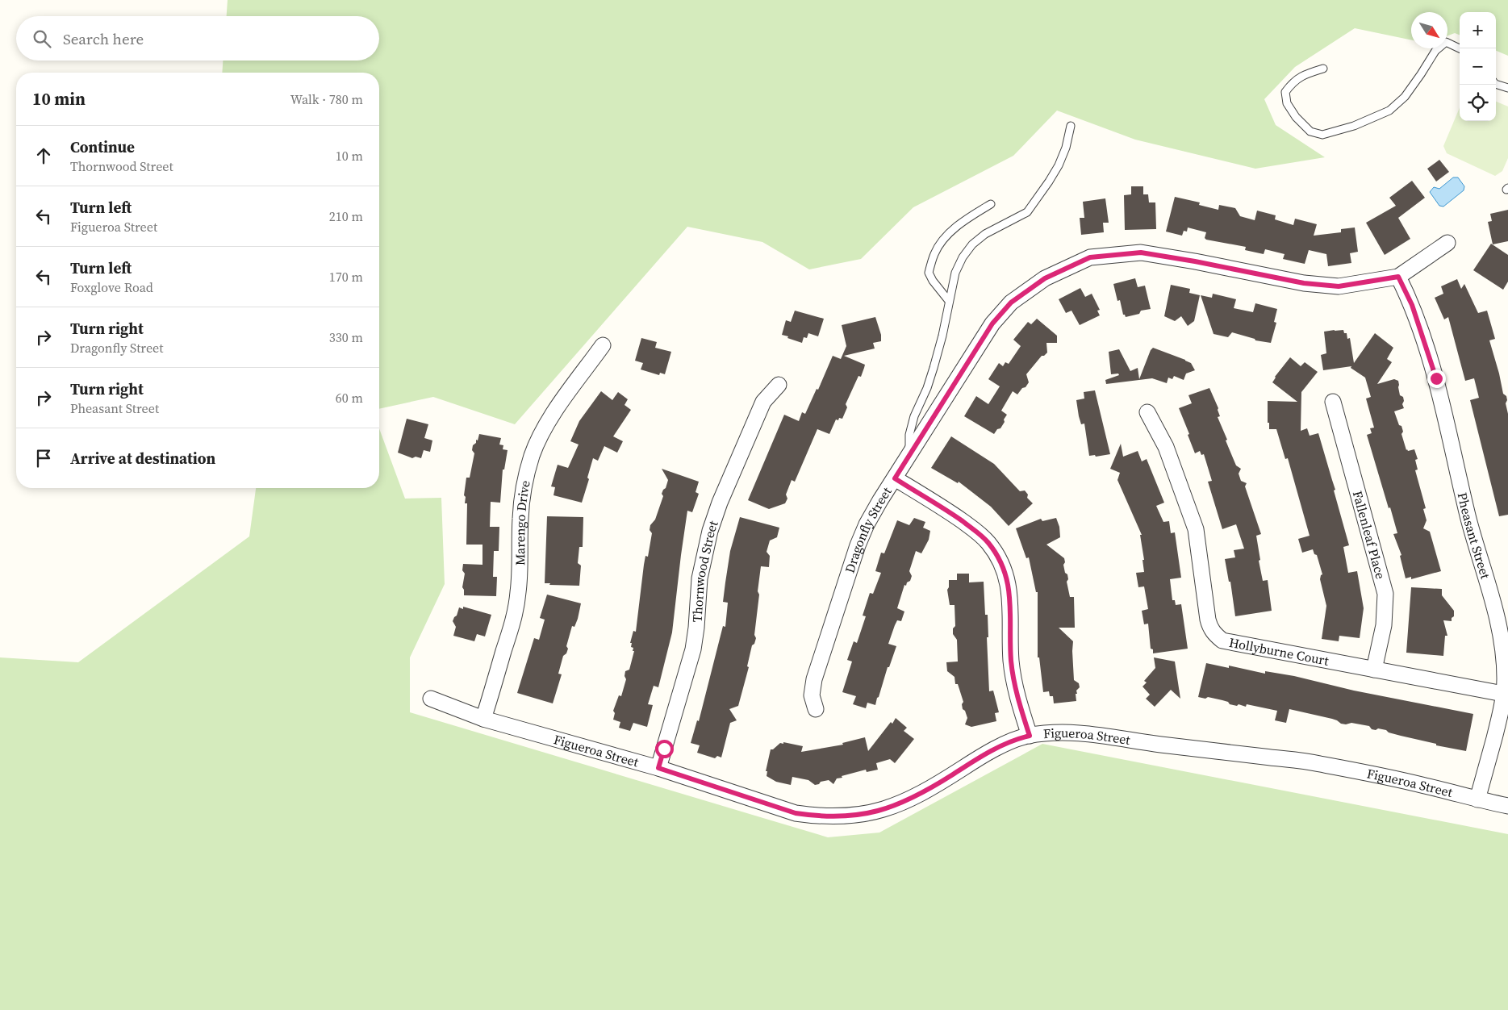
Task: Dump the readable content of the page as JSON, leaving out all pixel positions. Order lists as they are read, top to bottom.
{
  "streets": {
    "street": [
      "Marengo Drive",
      "Dragonfly Street",
      "Fallenleaf Place",
      "Pheasant Street",
      "Thornwood Street",
      "Hollyburne Court",
      "Figueroa Street"
    ]
  },
  "crossings": [
    ["Marengo Drive", "Figueroa Street"],
    ["Dragonfly Street", "Pheasant Street"],
    ["Fallenleaf Place", "Hollyburne Court"],
    ["Pheasant Street", "Hollyburne Court"],
    ["Pheasant Street", "Figueroa Street"],
    ["Thornwood Street", "Figueroa Street"]
  ],
  "north": "bottom right",
  "page": {
    "map_buttons": ["+", "−"],
    "search": "Search here",
    "heading": ["10 min", "Walk · 780 m"],
    "list": [
      ["Continue", "Thornwood Street", "10 m"],
      ["Turn left", "Figueroa Street", "210 m"],
      ["Turn left", "Foxglove Road", "170 m"],
      ["Turn right", "Dragonfly Street", "330 m"],
      ["Turn right", "Pheasant Street", "60 m"],
      "Arrive at destination"
    ]
  }
}
